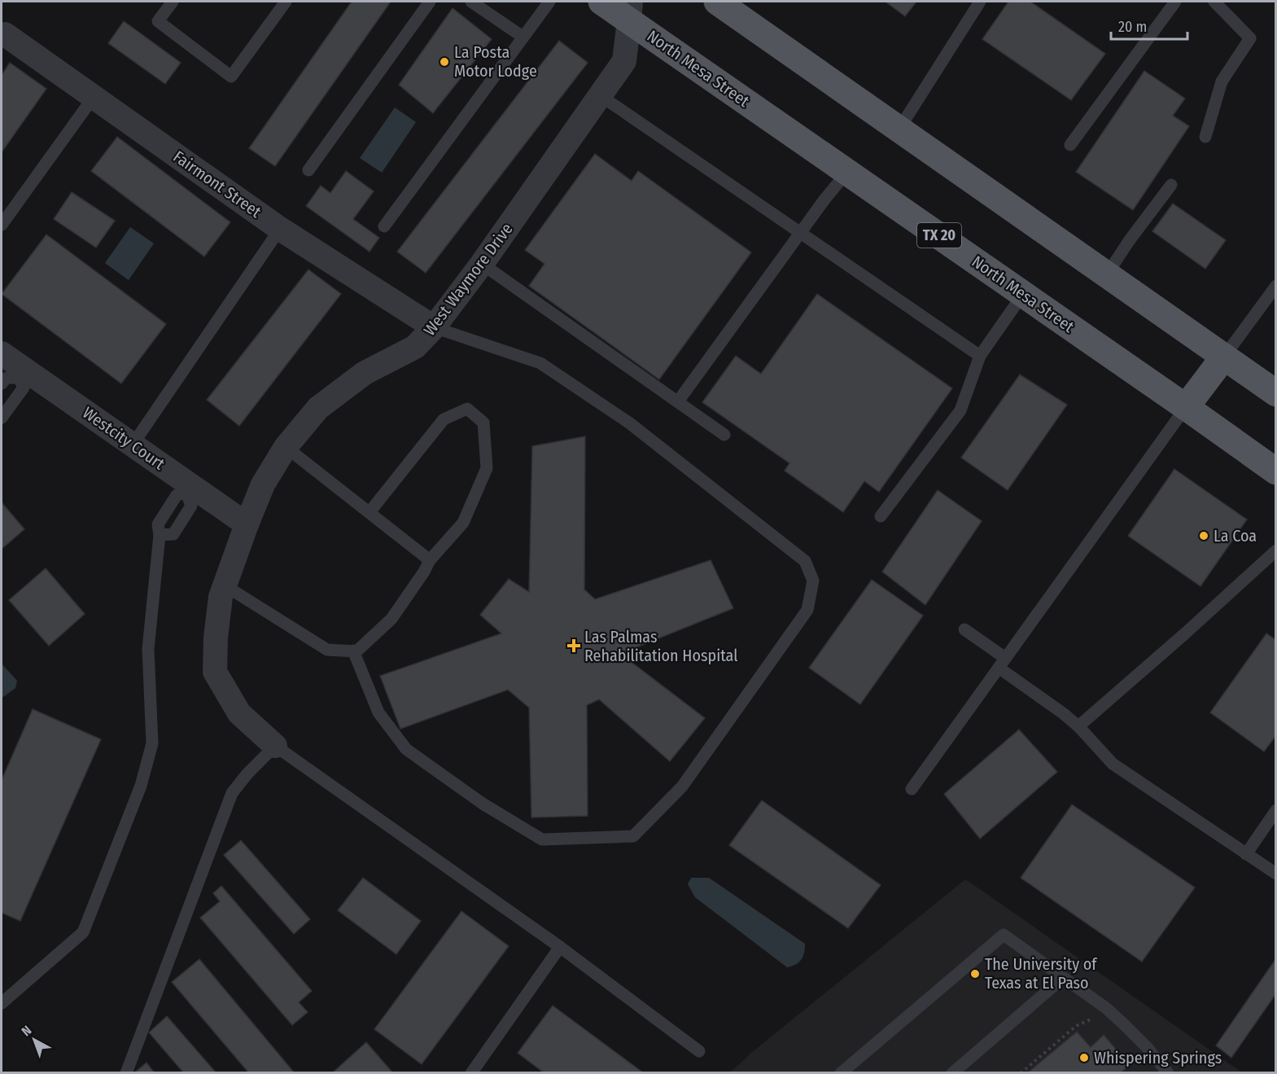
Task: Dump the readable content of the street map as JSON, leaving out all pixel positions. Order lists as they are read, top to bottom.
{
  "streets": {
    "main road": ["North Mesa Street", "TX 20"],
    "street": ["Fairmont Street", "West Waymore Drive", "Westcity Court"]
  },
  "crossings": [
    ["North Mesa Street", "West Waymore Drive"],
    ["Fairmont Street", "West Waymore Drive"],
    ["West Waymore Drive", "Westcity Court"]
  ],
  "places": {
    "other": [
      "La Posta Motor Lodge",
      "La Coa",
      "The University of Texas at El Paso",
      "Whispering Springs"
    ],
    "health": ["Las Palmas Rehabilitation Hospital"]
  },
  "scale_bar": "20 m",
  "north": "top left"
}
